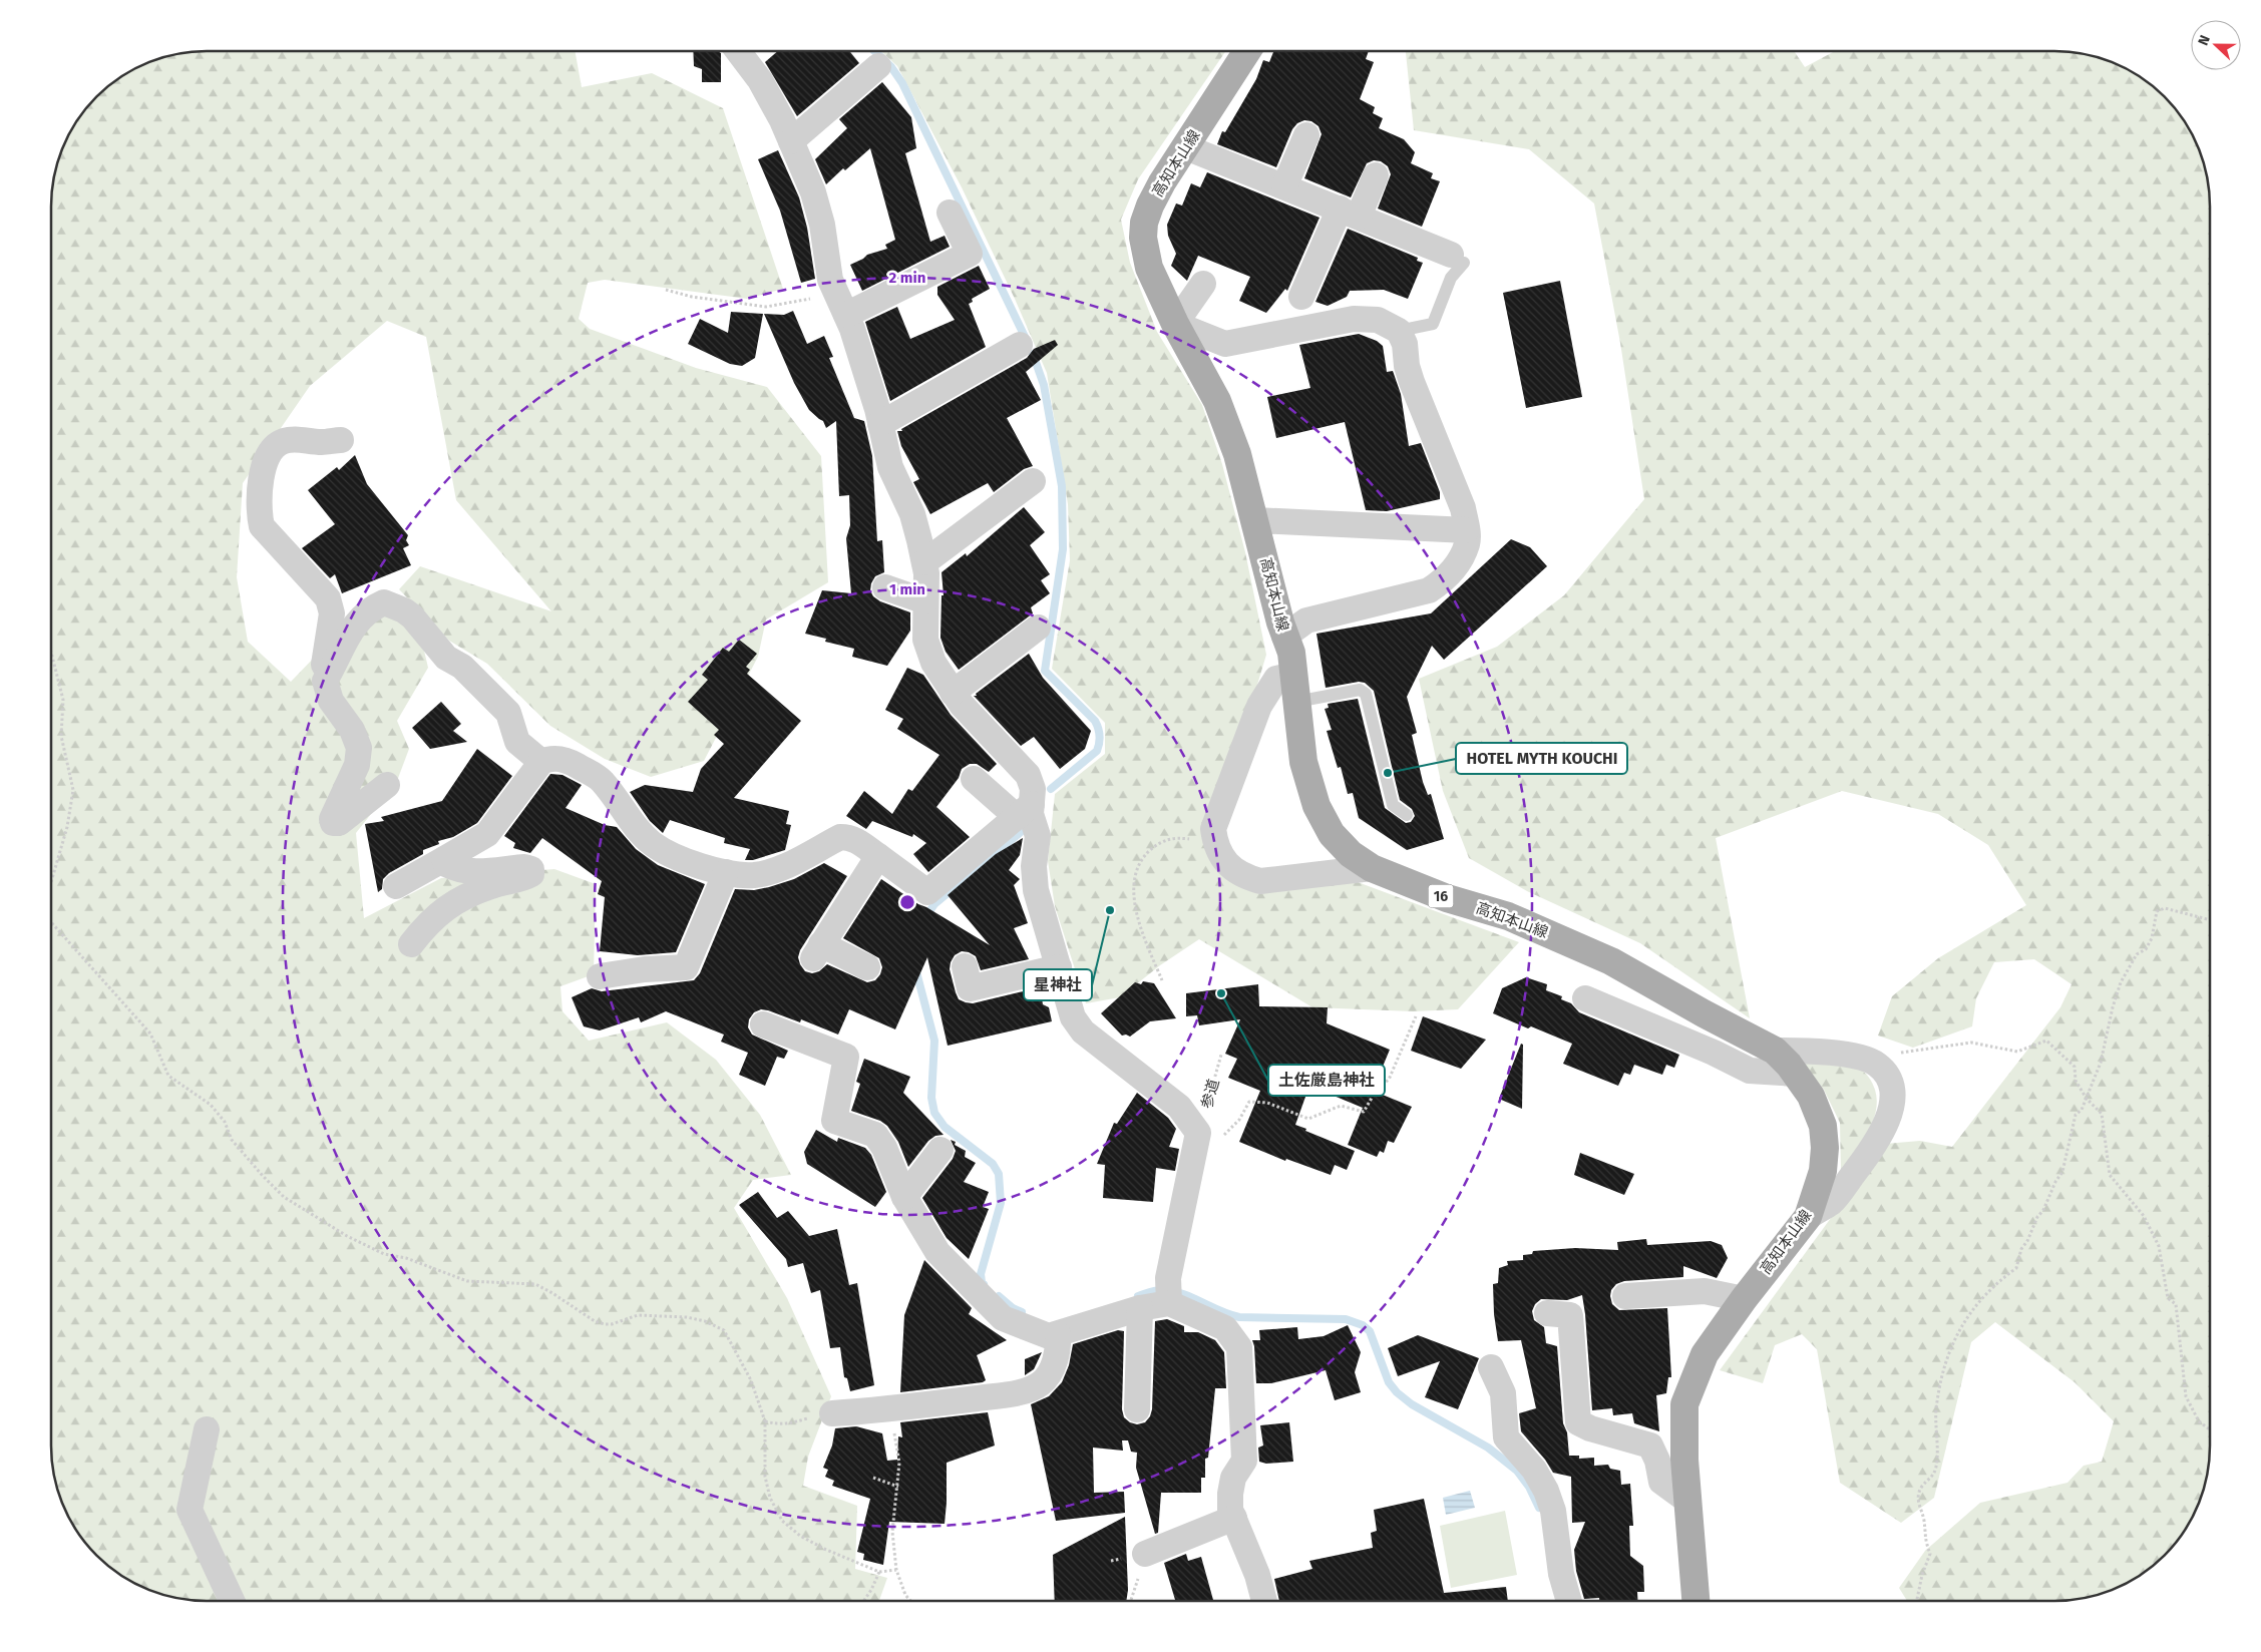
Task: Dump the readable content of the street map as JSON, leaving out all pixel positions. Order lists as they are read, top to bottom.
{
  "streets": {
    "main road": ["高知本山線", "16"],
    "path": ["参道"]
  },
  "places": ["HOTEL MYTH KOUCHI", "星神社", "土佐厳島神社"],
  "north": "left",
  "rings": ["2 min", "1 min"]
}
